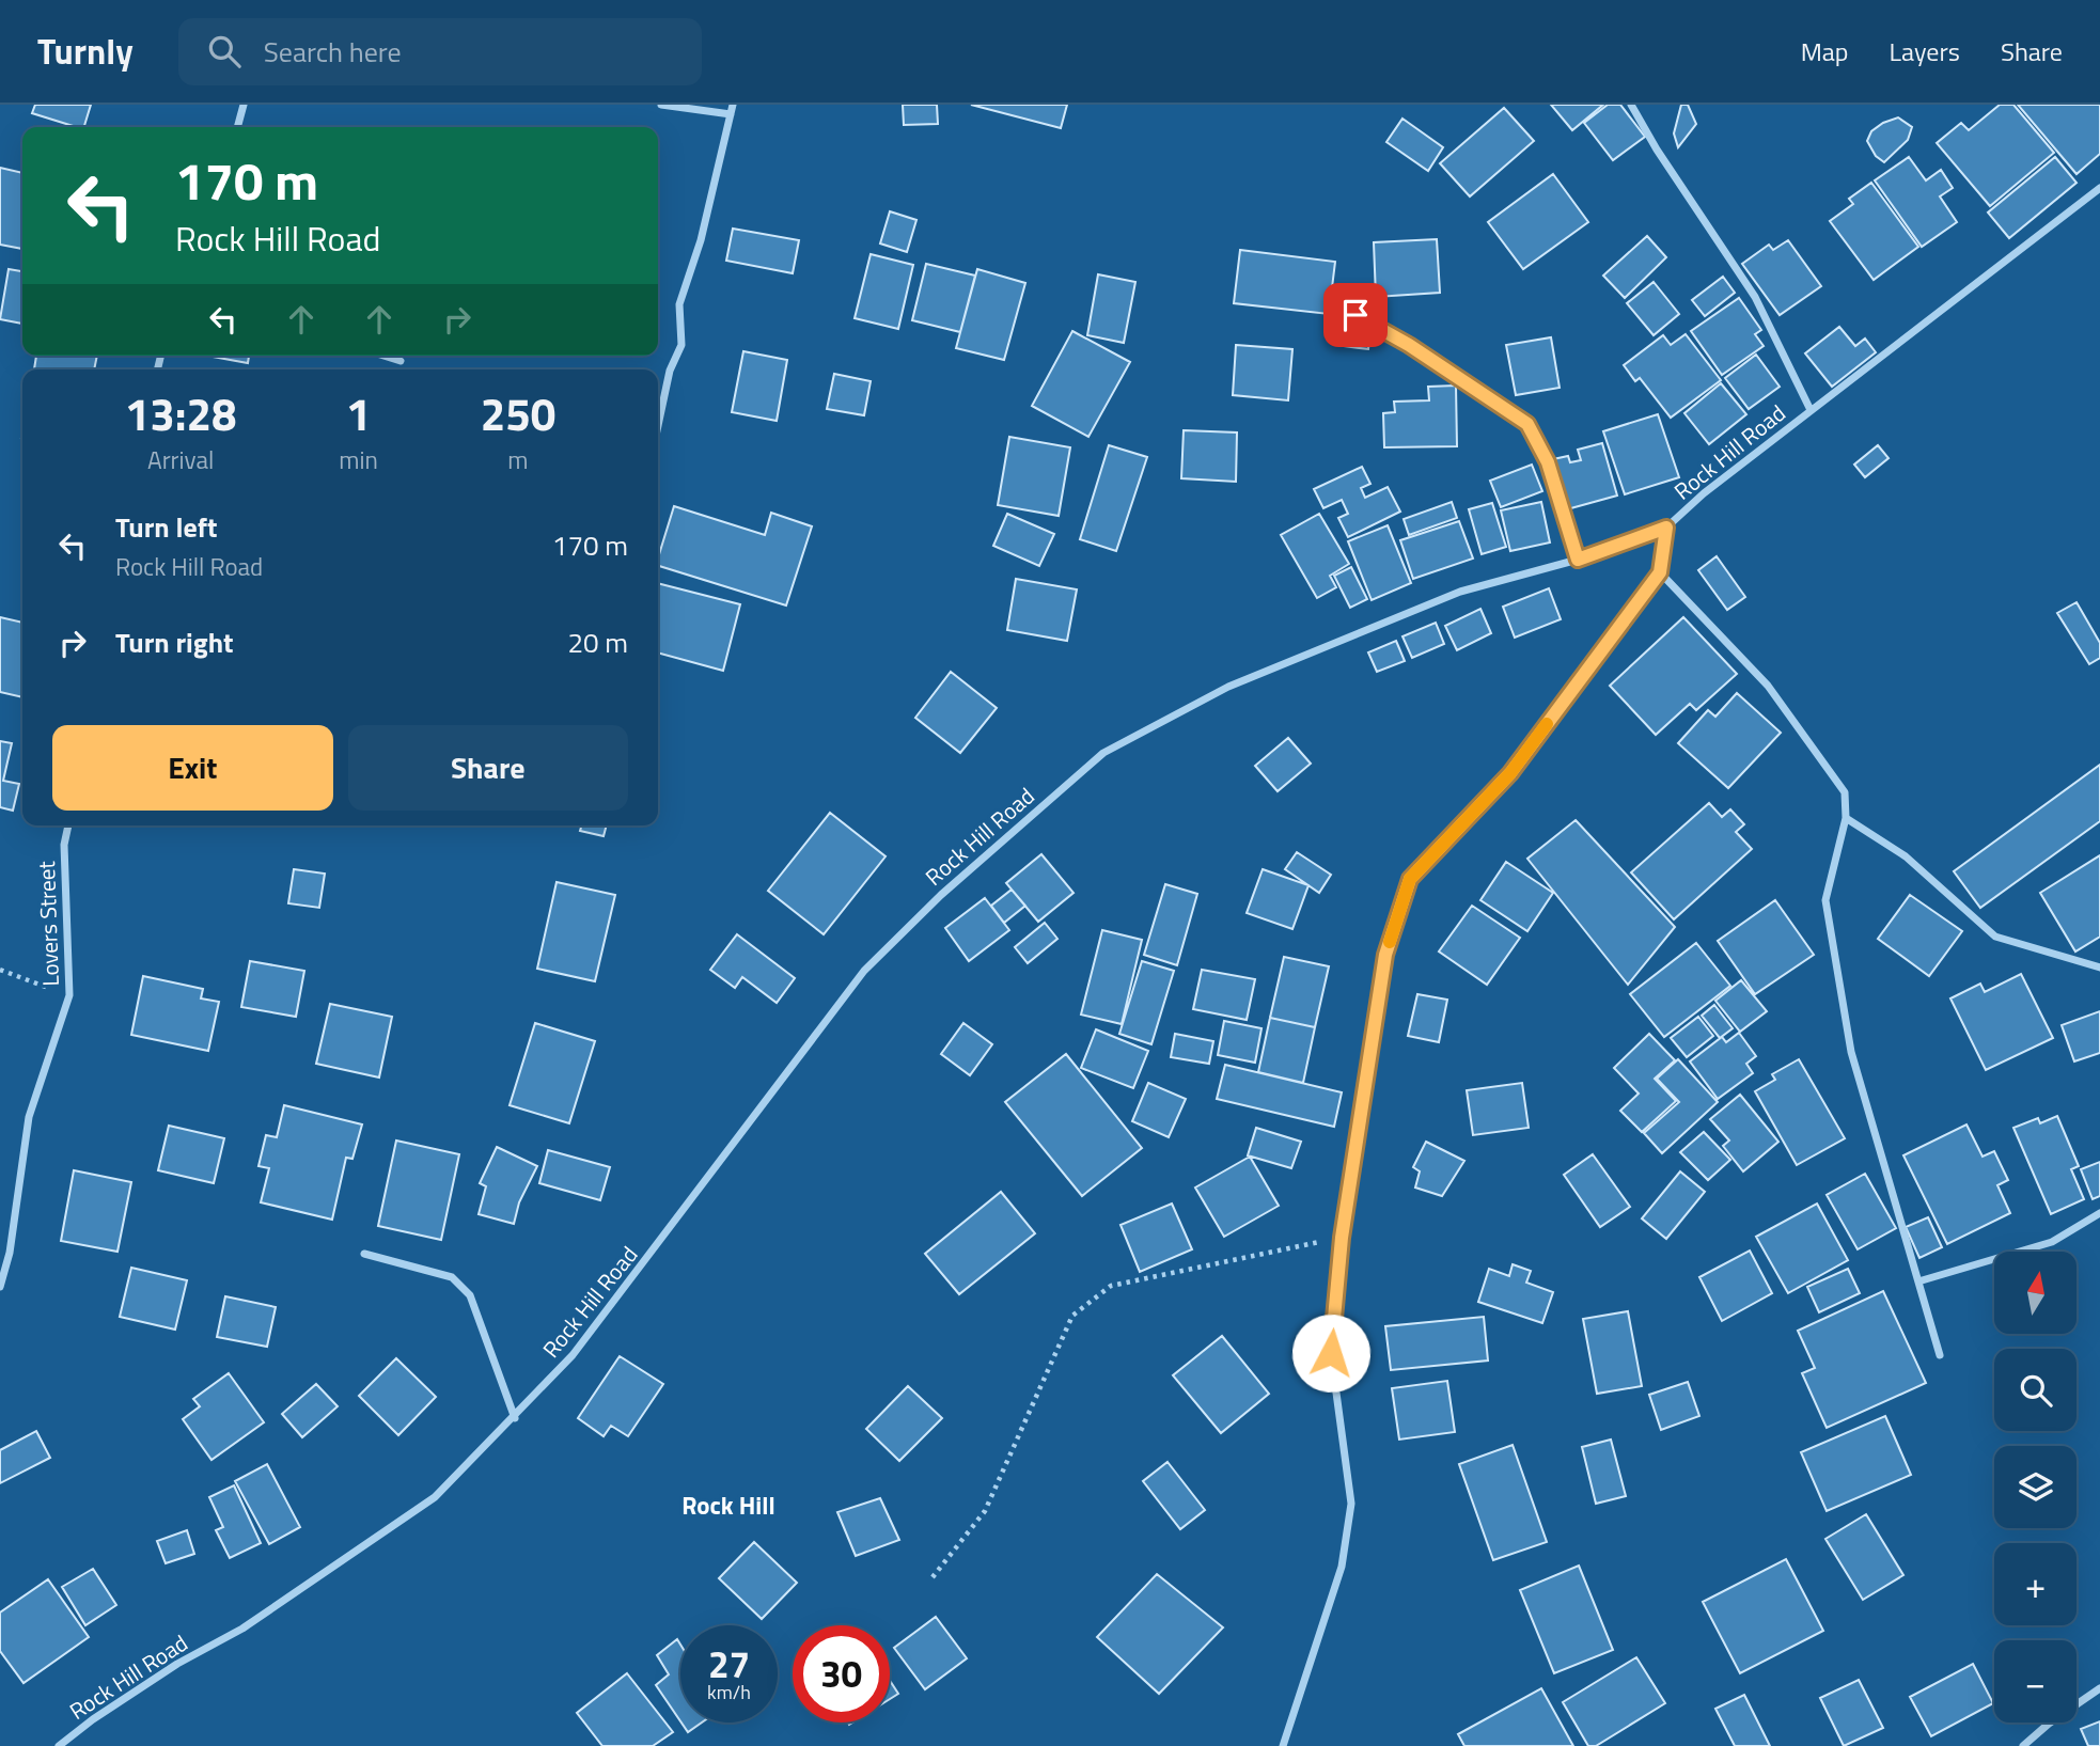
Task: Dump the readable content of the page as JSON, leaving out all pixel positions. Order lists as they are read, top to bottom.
{
  "streets": {
    "street": ["Rock Hill Road", "Lovers Street"]
  },
  "districts": ["Rock Hill"],
  "north": "top",
  "page": {
    "header": "Turnly",
    "search": "Search here",
    "nav": ["Map", "Layers", "Share"],
    "turn": ["170 m", "Rock Hill Road"],
    "eta": [
      "13:28",
      "Arrival",
      "1",
      "min",
      "250",
      "m"
    ],
    "list": [
      {
        "name": "Turn left",
        "note": "Rock Hill Road",
        "value": "170 m"
      },
      {
        "name": "Turn right",
        "value": "20 m"
      }
    ],
    "buttons": ["Exit", "Share"],
    "map_buttons": ["+", "−"],
    "speed": "27 km/h",
    "limit": "30"
  }
}
